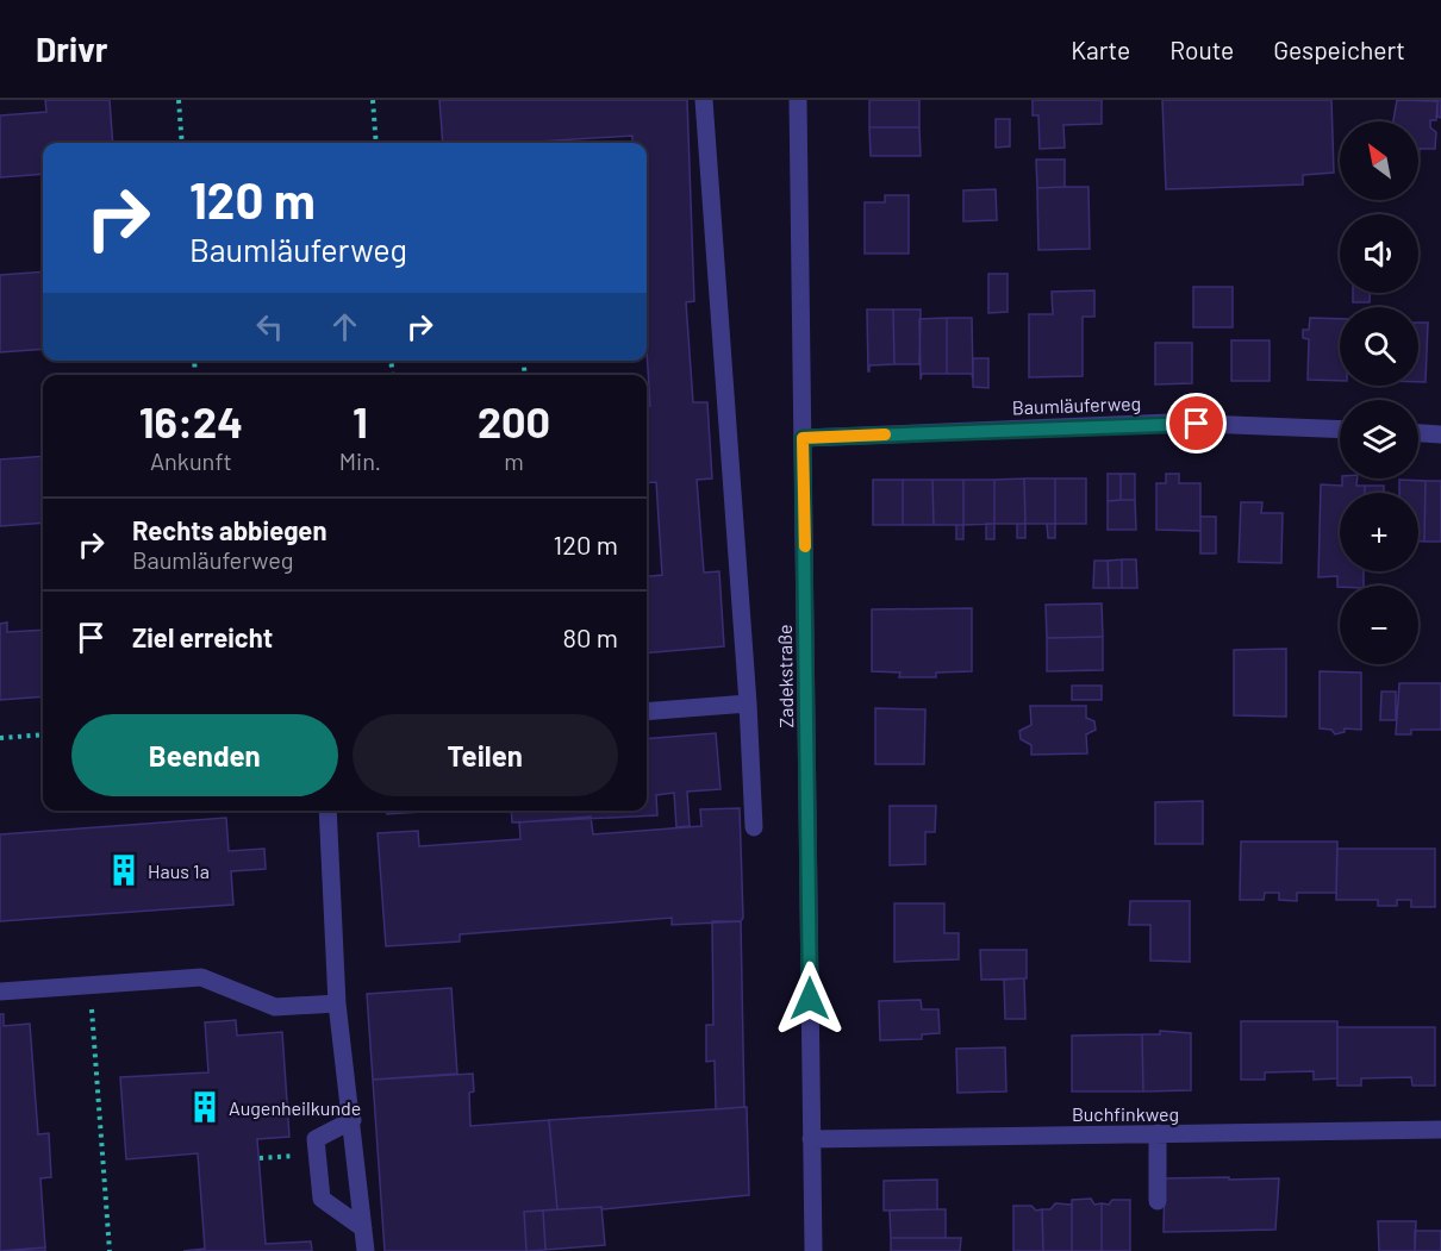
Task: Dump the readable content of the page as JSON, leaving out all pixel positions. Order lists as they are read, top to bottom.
{
  "streets": {
    "street": ["Baumläuferweg", "Zadekstraße", "Buchfinkweg"]
  },
  "crossings": [
    ["Baumläuferweg", "Zadekstraße"],
    ["Zadekstraße", "Buchfinkweg"]
  ],
  "places": {
    "building": ["Haus 1a", "Augenheilkunde"]
  },
  "north": "top left",
  "page": {
    "header": "Drivr",
    "nav": ["Karte", "Route", "Gespeichert"],
    "map_buttons": ["+", "−"],
    "turn": ["120 m", "Baumläuferweg"],
    "eta": [
      "16:24",
      "Ankunft",
      "1",
      "Min.",
      "200",
      "m"
    ],
    "list": [
      {
        "name": "Rechts abbiegen",
        "note": "Baumläuferweg",
        "value": "120 m"
      },
      {
        "name": "Ziel erreicht",
        "value": "80 m"
      }
    ],
    "buttons": ["Beenden", "Teilen"]
  }
}
